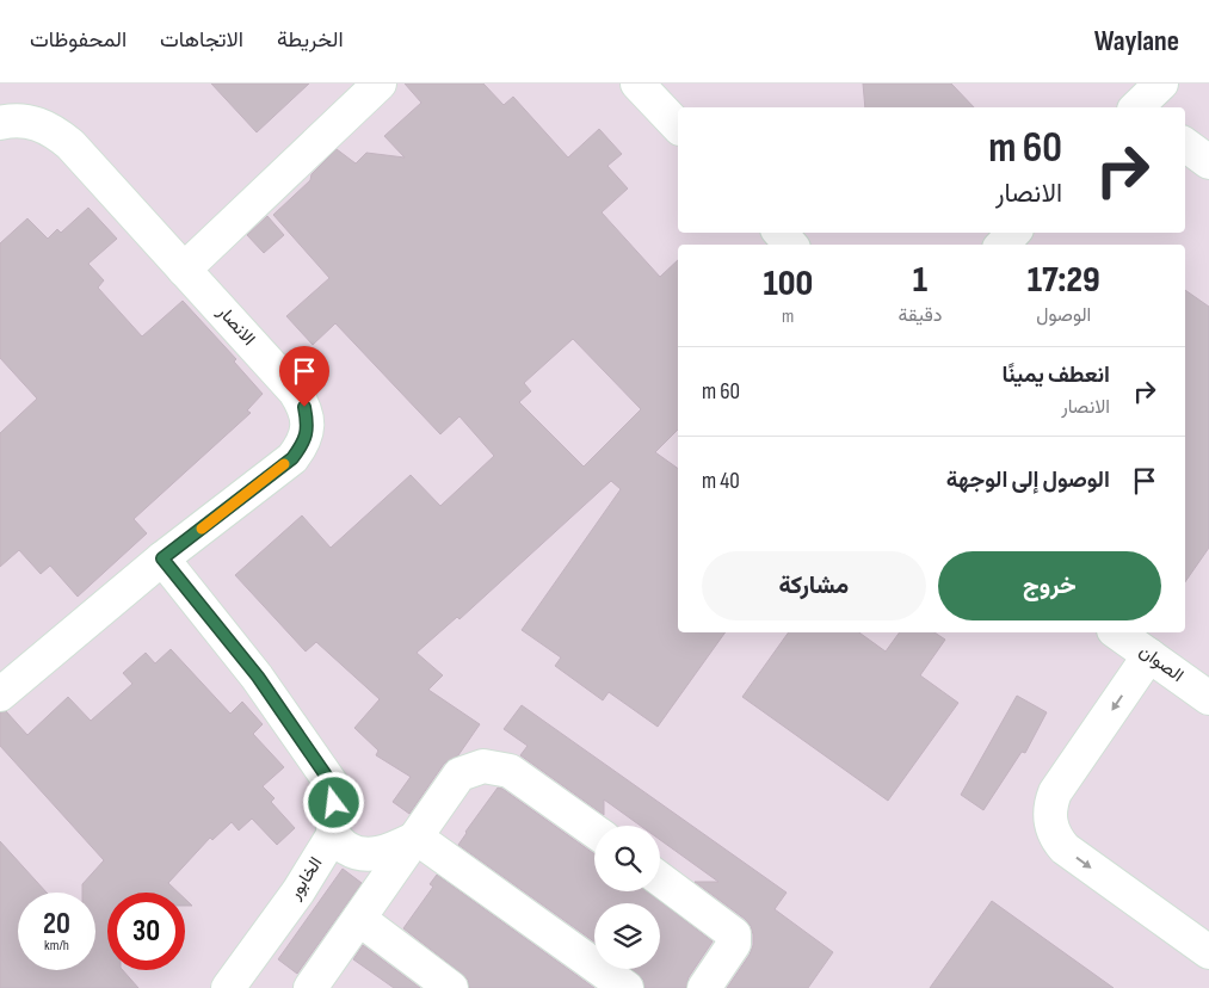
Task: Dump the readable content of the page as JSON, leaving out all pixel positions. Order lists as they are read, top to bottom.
{
  "streets": {
    "street": ["الانصار", "الصوان", "الخابور"]
  },
  "page": {
    "header": "Waylane",
    "nav": ["الخريطة", "الاتجاهات", "المحفوظات"],
    "turn": ["60 m", "الانصار"],
    "eta": [
      "17:29",
      "الوصول",
      "1",
      "دقيقة",
      "100",
      "m"
    ],
    "list": [
      {
        "name": "انعطف يمينًا",
        "note": "الانصار",
        "value": "60 m"
      },
      {
        "name": "الوصول إلى الوجهة",
        "value": "40 m"
      }
    ],
    "buttons": ["خروج", "مشاركة"],
    "speed": "20 km/h",
    "limit": "30"
  }
}
